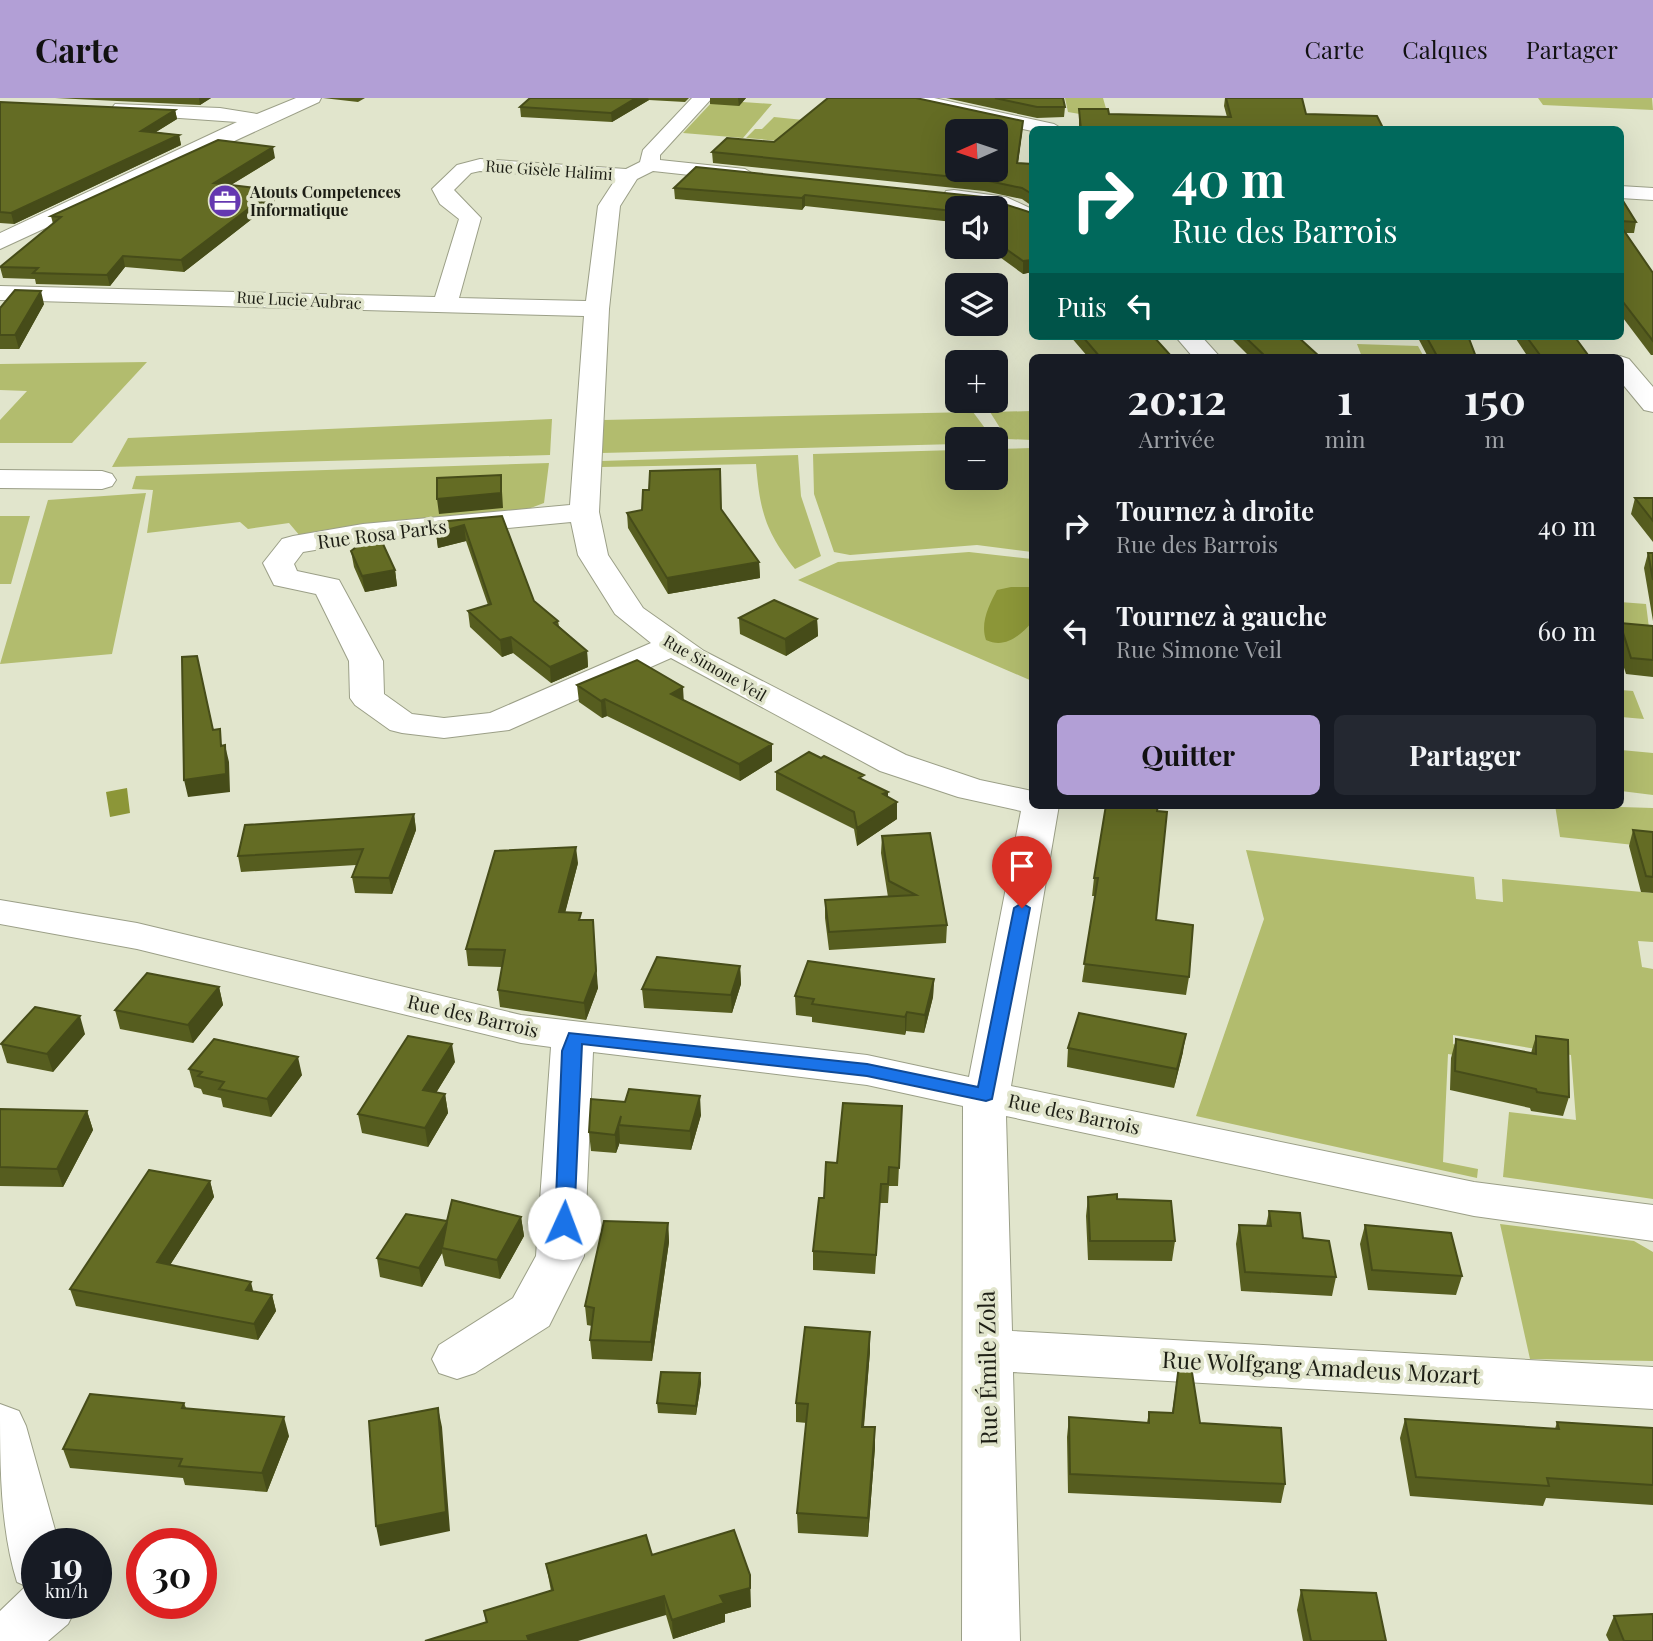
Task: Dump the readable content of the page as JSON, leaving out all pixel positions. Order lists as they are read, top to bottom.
{
  "streets": {
    "street": [
      "Rue Gisèle Halimi",
      "Rue Lucie Aubrac",
      "Rue Rosa Parks",
      "Rue Simone Veil",
      "Rue des Barrois",
      "Rue Émile Zola",
      "Rue Wolfgang Amadeus Mozart"
    ]
  },
  "crossings": [
    ["Rue Gisèle Halimi", "Rue Lucie Aubrac"],
    ["Rue Gisèle Halimi", "Rue Simone Veil"],
    ["Rue Lucie Aubrac", "Rue Simone Veil"],
    ["Rue Rosa Parks", "Rue Simone Veil"],
    ["Rue des Barrois", "Rue Émile Zola"],
    ["Rue Émile Zola", "Rue Wolfgang Amadeus Mozart"]
  ],
  "places": {
    "office": ["Atouts Competences Informatique"]
  },
  "north": "left",
  "page": {
    "header": "Carte",
    "nav": ["Carte", "Calques", "Partager"],
    "map_buttons": ["+", "−"],
    "turn": ["40 m", "Rue des Barrois"],
    "then": "Puis",
    "eta": [
      "20:12",
      "Arrivée",
      "1",
      "min",
      "150",
      "m"
    ],
    "list": [
      {
        "name": "Tournez à droite",
        "note": "Rue des Barrois",
        "value": "40 m"
      },
      {
        "name": "Tournez à gauche",
        "note": "Rue Simone Veil",
        "value": "60 m"
      }
    ],
    "buttons": ["Quitter", "Partager"],
    "speed": "19 km/h",
    "limit": "30"
  }
}
